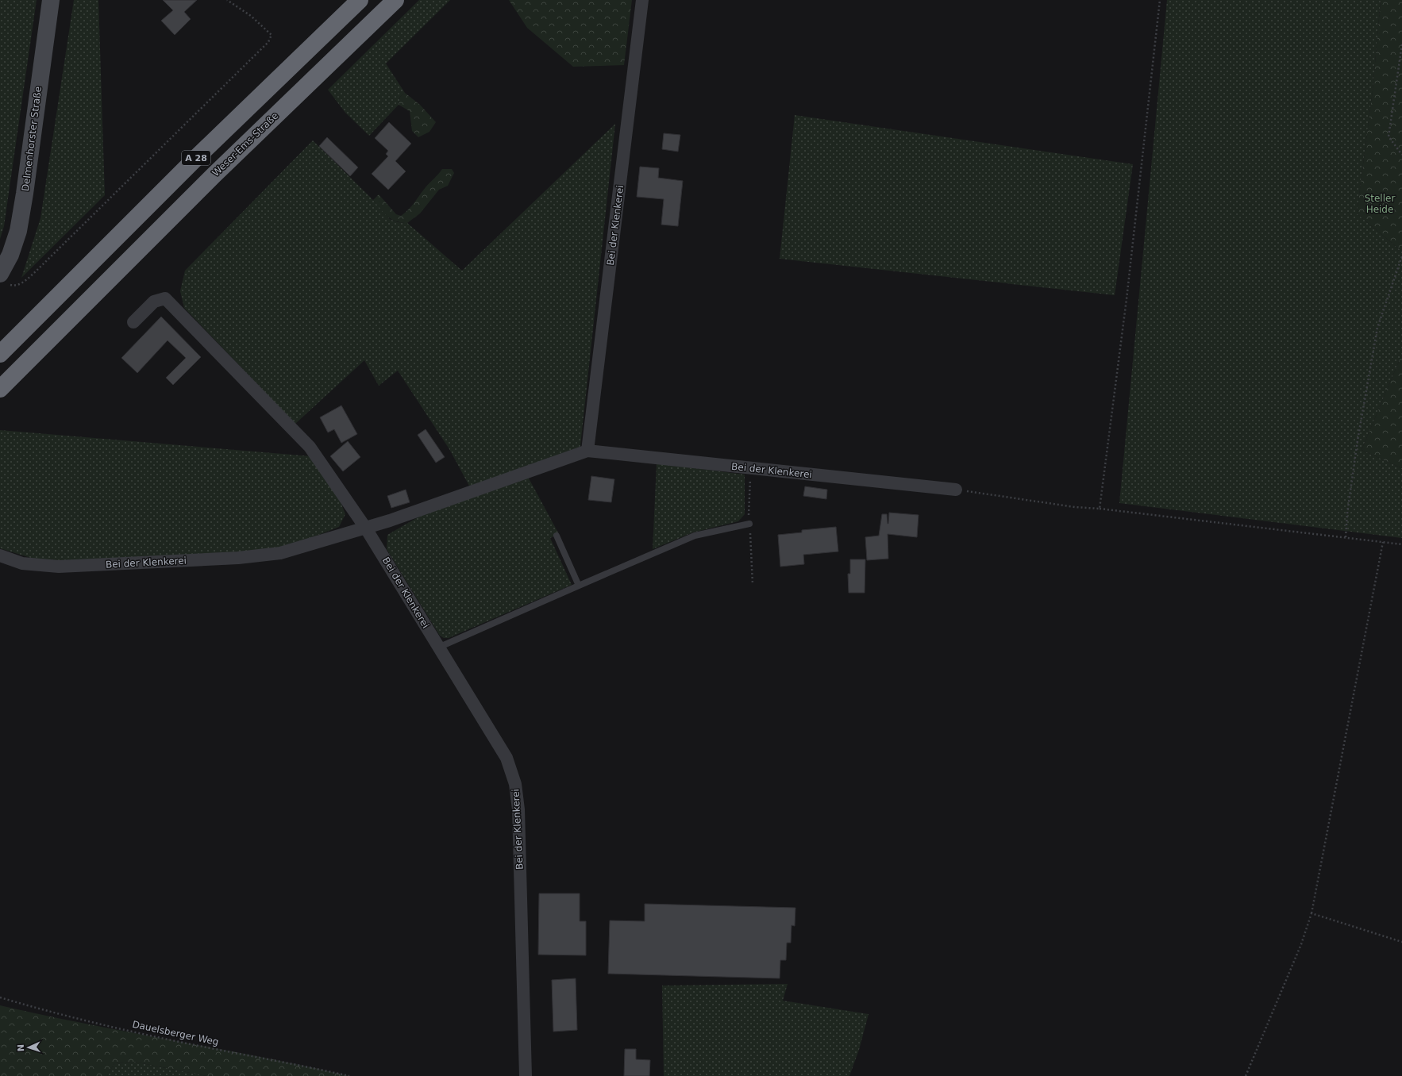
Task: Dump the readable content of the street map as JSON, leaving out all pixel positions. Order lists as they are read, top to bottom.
{
  "streets": {
    "highway": ["Weser-Ems-Straße", "A 28"],
    "street": ["Delmenhorster Straße", "Bei der Klenkerei"],
    "path": ["Dauelsberger Weg"]
  },
  "parks": ["Steller Heide"],
  "north": "left"
}
